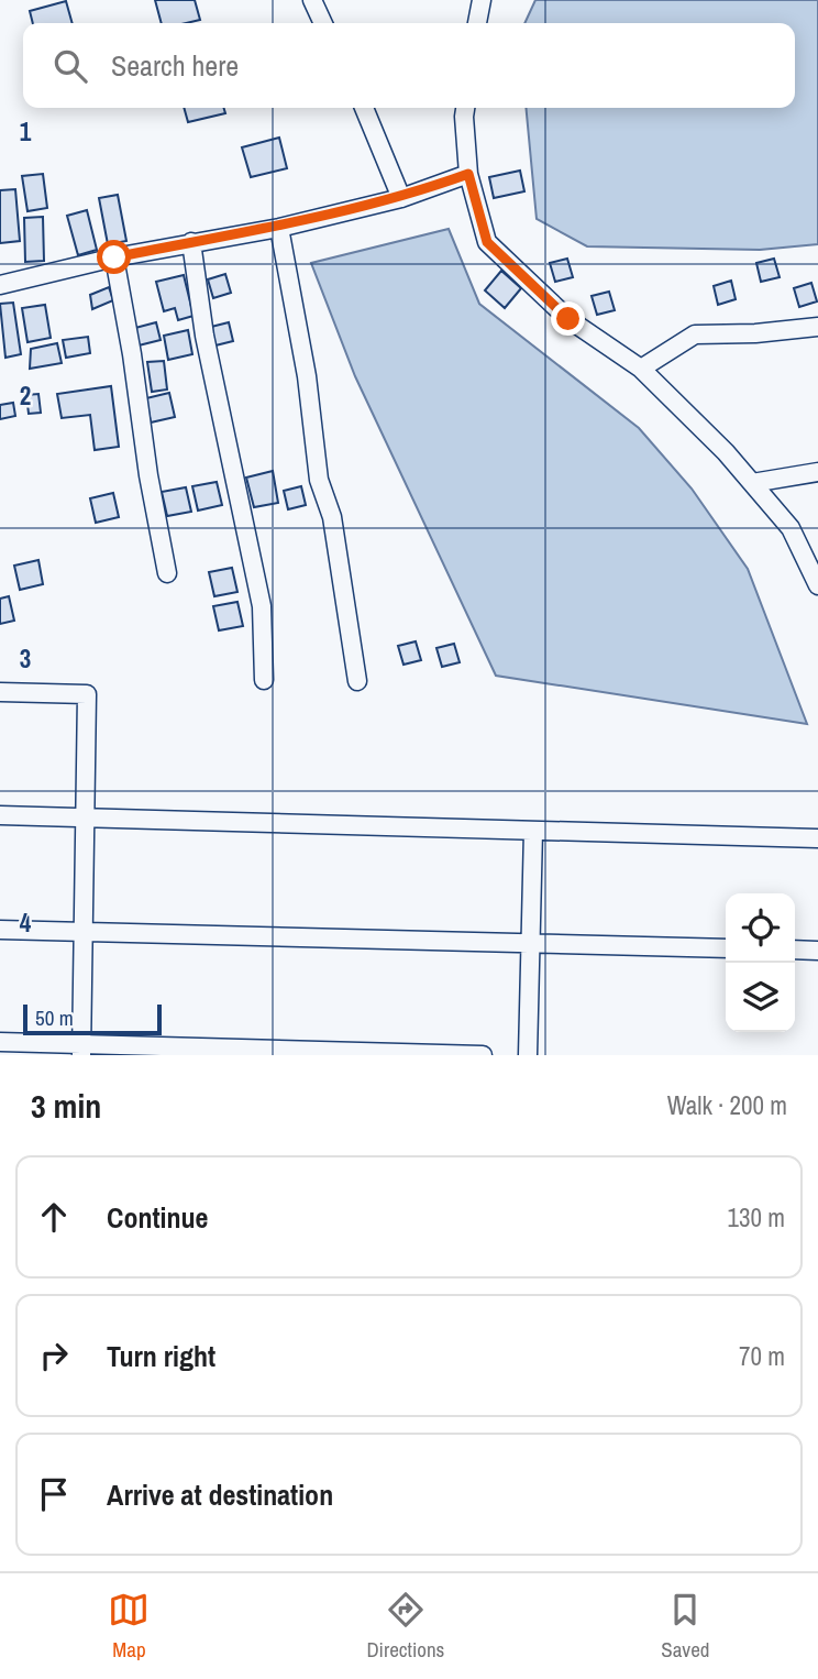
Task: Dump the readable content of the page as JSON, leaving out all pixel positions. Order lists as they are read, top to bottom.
{
  "scale_bar": "50 m",
  "page": {
    "search": "Search here",
    "scale": "50 m",
    "heading": ["3 min", "Walk · 200 m"],
    "list": [
      ["Continue", "130 m"],
      ["Turn right", "70 m"],
      "Arrive at destination"
    ],
    "nav": ["Map", "Directions", "Saved"]
  },
  "grid": {
    "rows": [
      "1",
      "2",
      "3",
      "4"
    ]
  }
}
